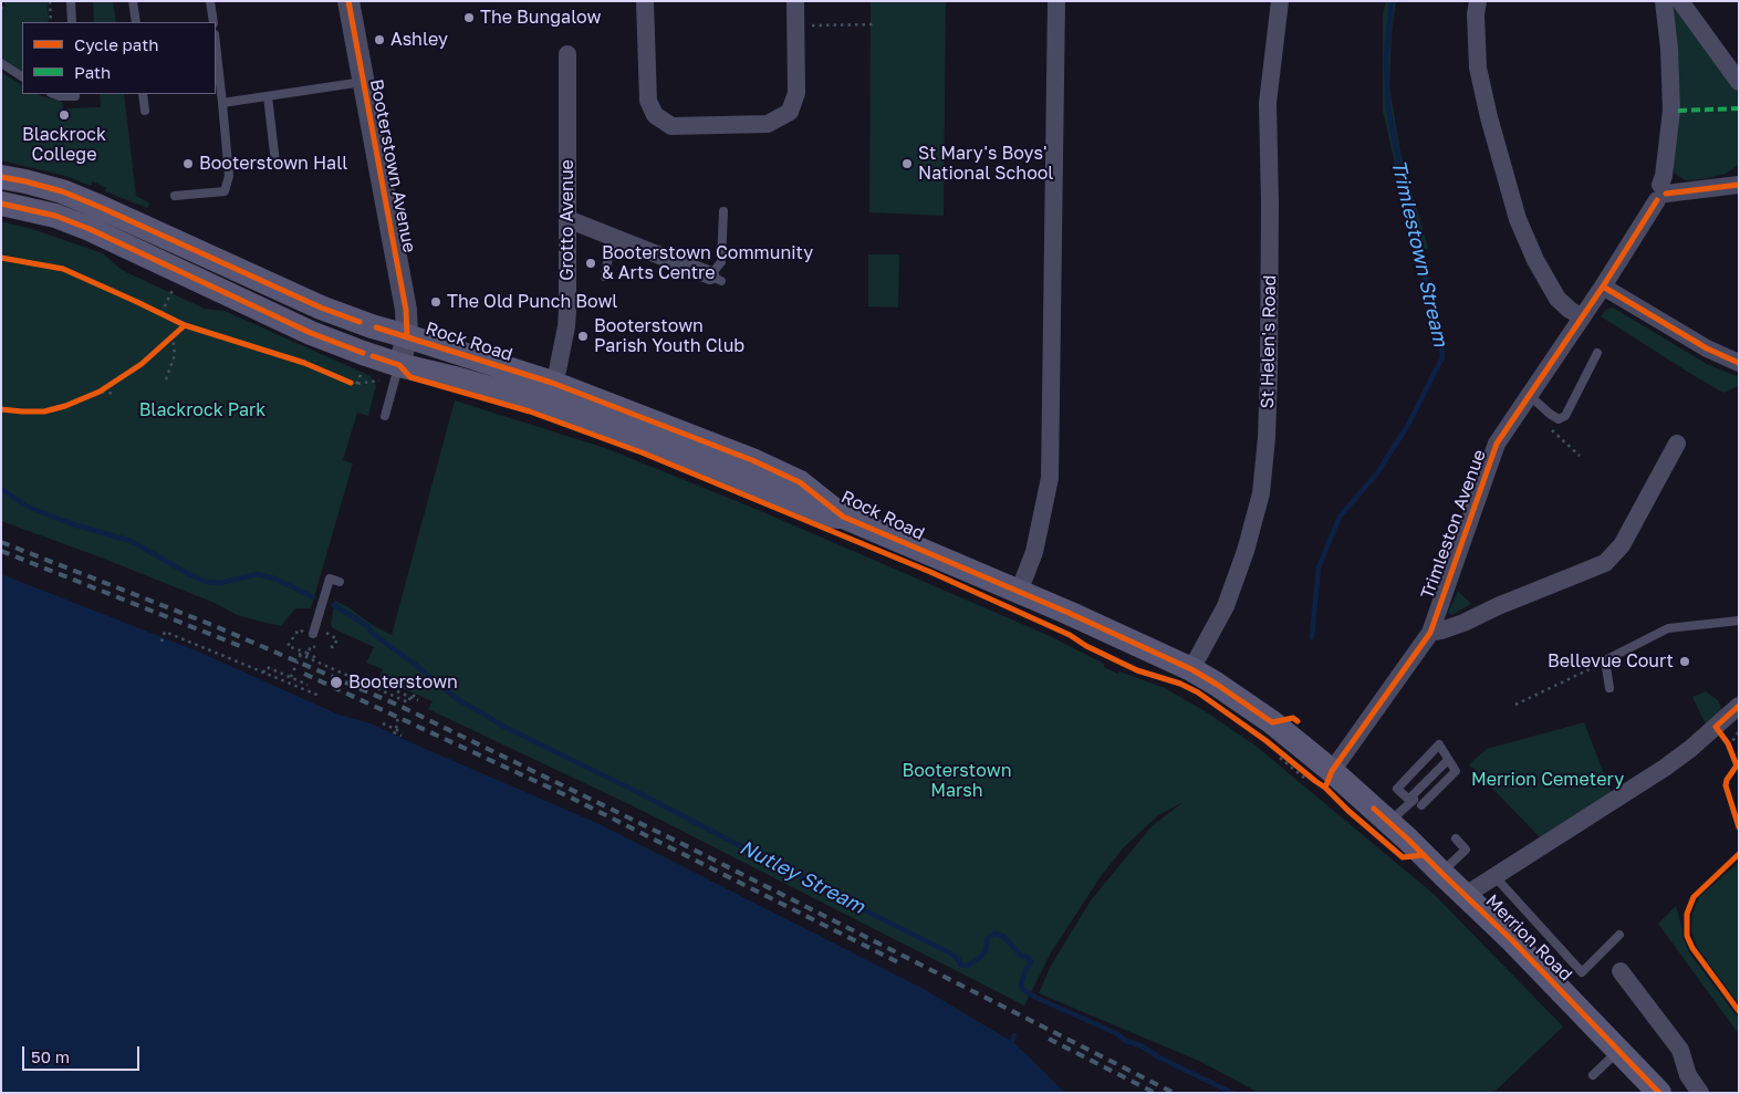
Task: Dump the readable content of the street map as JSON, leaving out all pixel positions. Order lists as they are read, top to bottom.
{
  "streets": {
    "main road": ["Rock Road", "Merrion Road"],
    "street": [
      "Booterstown Avenue",
      "Grotto Avenue",
      "St Helen's Road",
      "Trimleston Avenue"
    ]
  },
  "crossings": [
    ["Booterstown Avenue", "Rock Road"],
    ["Grotto Avenue", "Rock Road"],
    ["Rock Road", "St Helen's Road"],
    ["Rock Road", "Trimleston Avenue"],
    ["Rock Road", "Merrion Road"],
    ["Trimleston Avenue", "Merrion Road"]
  ],
  "water": ["Trimlestown Stream", "Nutley Stream"],
  "parks": ["Blackrock Park", "Booterstown Marsh", "Merrion Cemetery"],
  "places": [
    "The Bungalow",
    "Ashley",
    "Blackrock College",
    "Booterstown Hall",
    "St Mary's Boys' National School",
    "Booterstown Community & Arts Centre",
    "The Old Punch Bowl",
    "Booterstown Parish Youth Club",
    "Bellevue Court",
    "Booterstown"
  ],
  "legend": ["Cycle path", "Path"],
  "scale_bar": "50 m"
}
